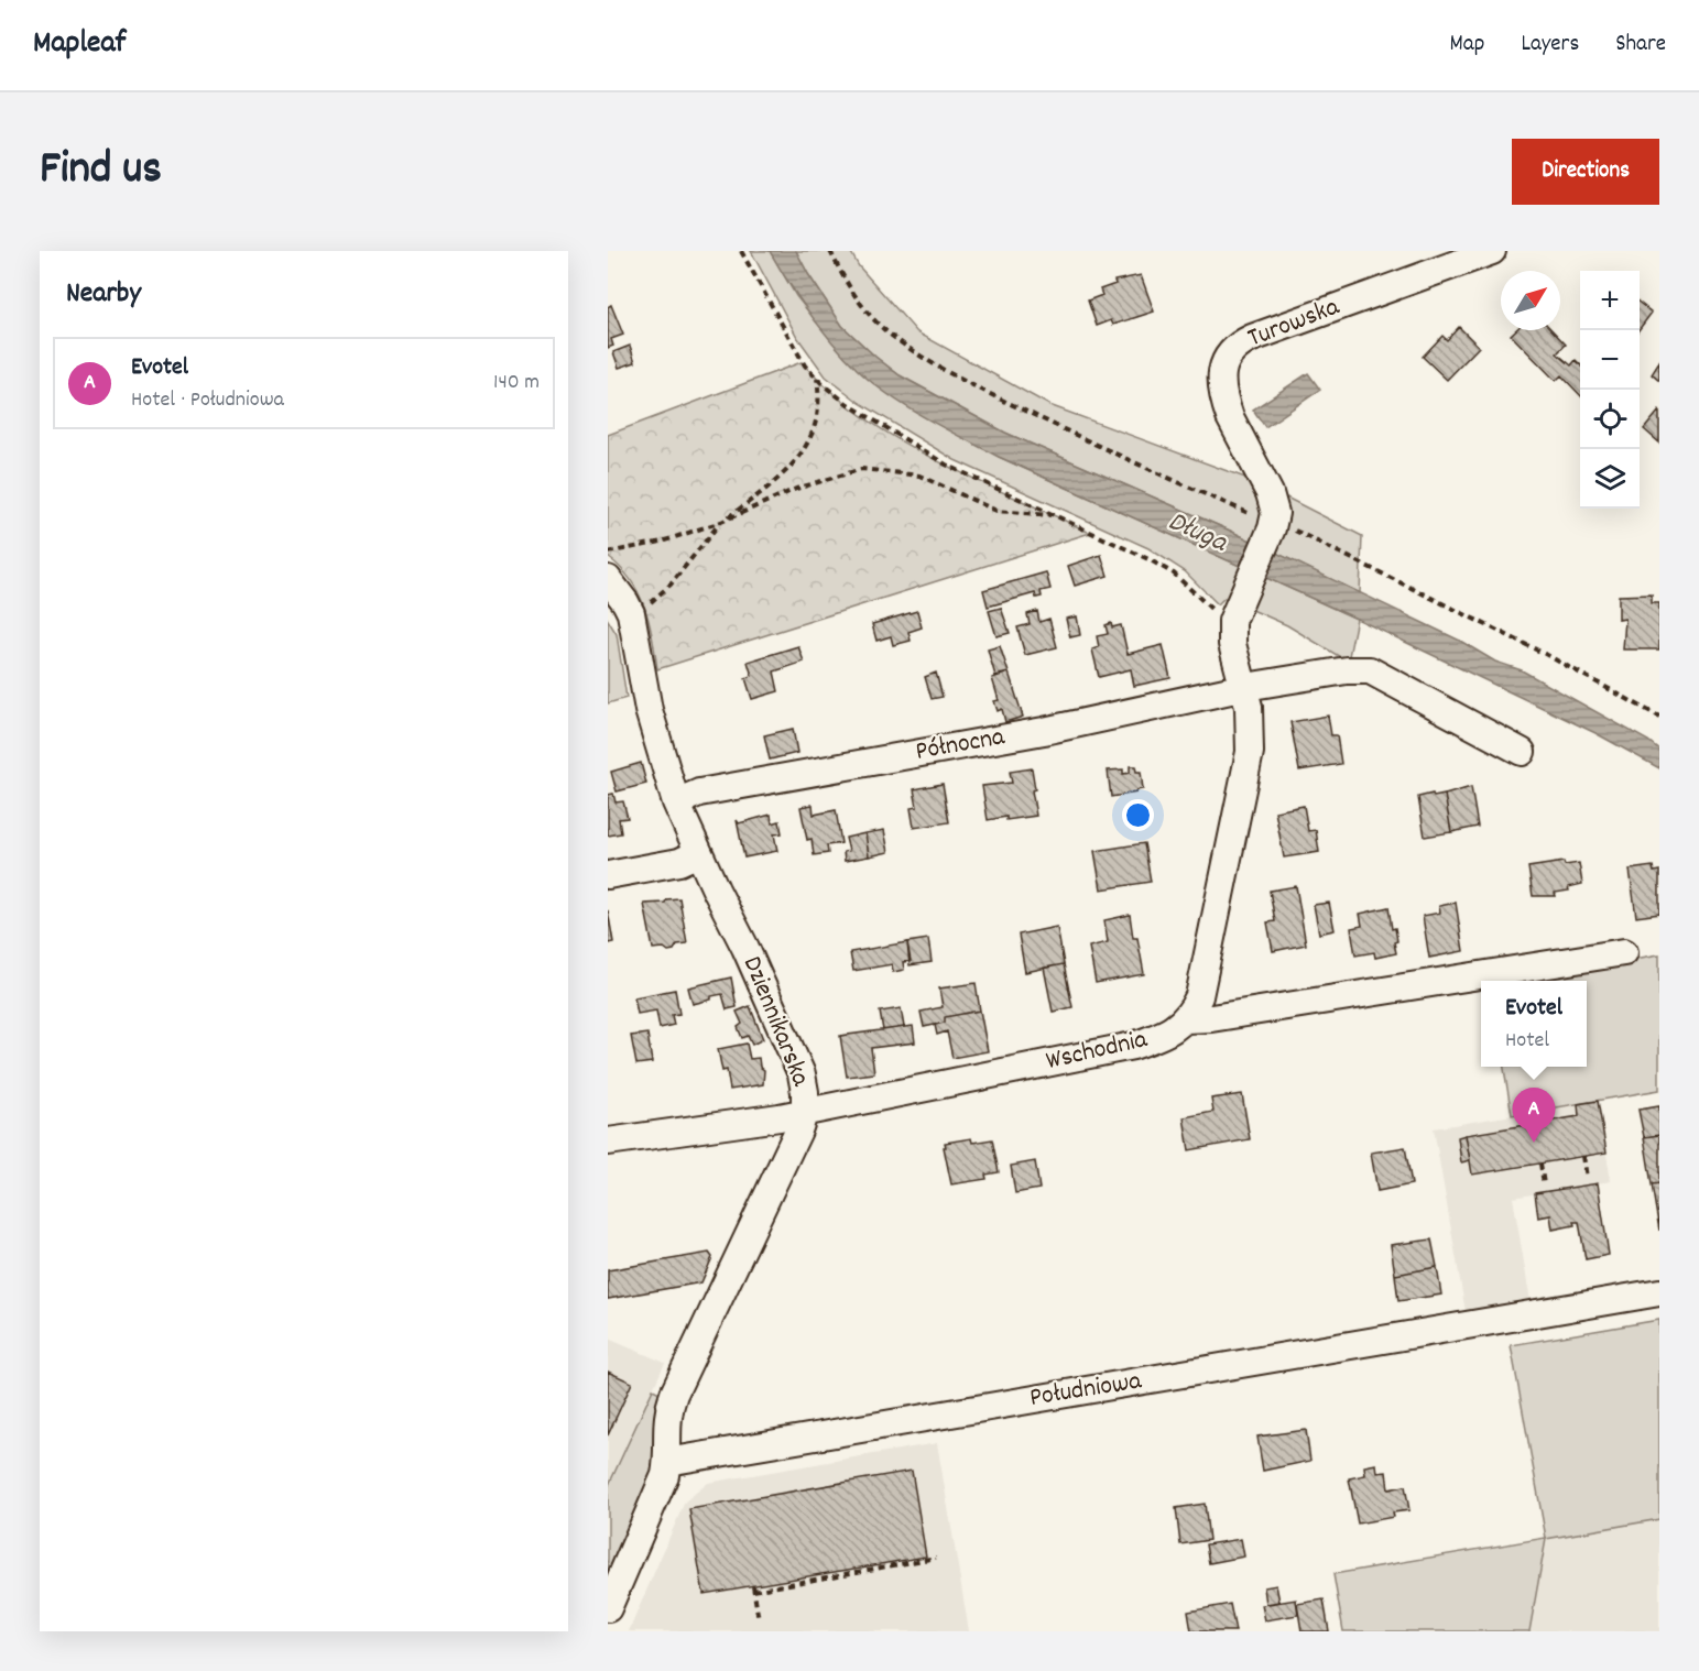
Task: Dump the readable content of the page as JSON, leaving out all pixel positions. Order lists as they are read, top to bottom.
{
  "streets": {
    "street": [
      "Turowska",
      "Północna",
      "Dziennikarska",
      "Wschodnia",
      "Południowa"
    ]
  },
  "crossings": [
    ["Północna", "Dziennikarska"],
    ["Dziennikarska", "Wschodnia"],
    ["Dziennikarska", "Południowa"]
  ],
  "water": ["Długa"],
  "north": "top right",
  "page": {
    "header": "Mapleaf",
    "nav": ["Map", "Layers", "Share"],
    "title": "Find us",
    "buttons": "Directions",
    "heading": "Nearby",
    "map_buttons": ["+", "−"],
    "list": [
      {
        "mark": "A",
        "name": "Evotel",
        "note": "Hotel · Południowa",
        "value": "140 m"
      }
    ],
    "popup": ["Evotel", "Hotel"],
    "pins": "A"
  }
}
